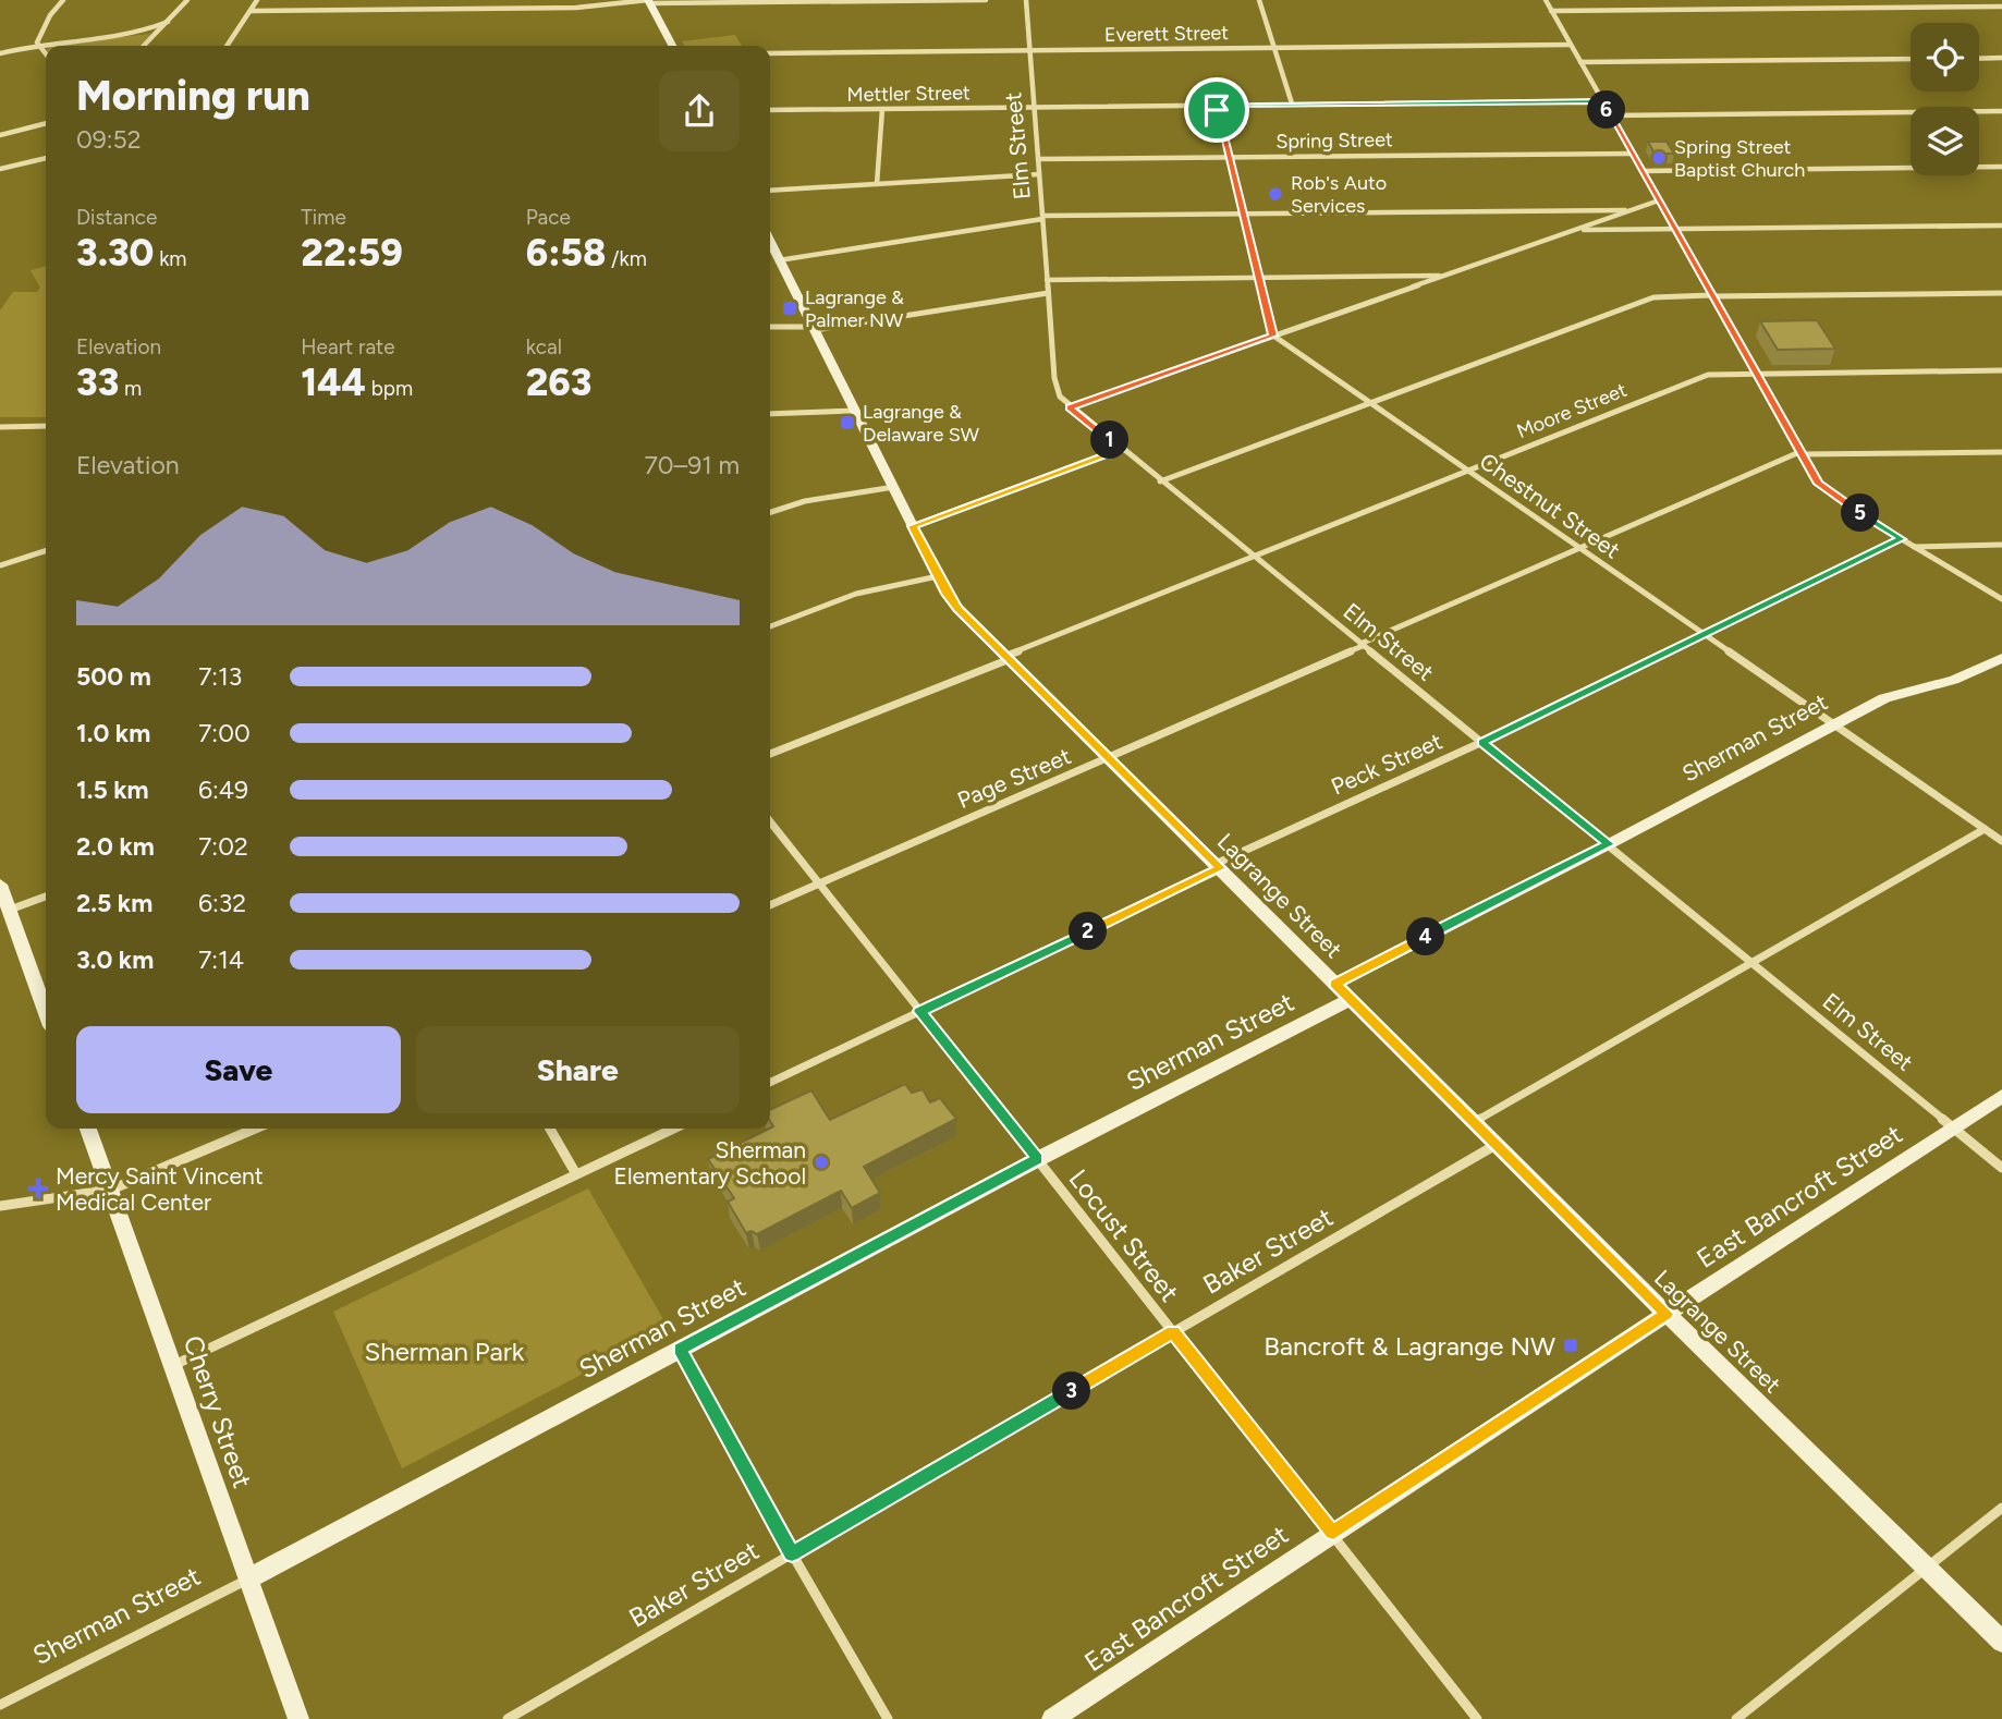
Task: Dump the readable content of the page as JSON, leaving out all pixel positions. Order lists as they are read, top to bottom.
{
  "streets": {
    "main road": [
      "Sherman Street",
      "Lagrange Street",
      "East Bancroft Street",
      "Cherry Street"
    ],
    "street": [
      "Everett Street",
      "Mettler Street",
      "Spring Street",
      "Elm Street",
      "Moore Street",
      "Chestnut Street",
      "Peck Street",
      "Page Street",
      "Locust Street",
      "Baker Street"
    ]
  },
  "crossings": [
    ["Everett Street", "Elm Street"],
    ["Mettler Street", "Elm Street"],
    ["Spring Street", "Elm Street"],
    ["Elm Street", "Moore Street"],
    ["Elm Street", "Sherman Street"],
    ["Elm Street", "Peck Street"],
    ["Elm Street", "Page Street"],
    ["Elm Street", "East Bancroft Street"],
    ["Moore Street", "Chestnut Street"],
    ["Moore Street", "Lagrange Street"],
    ["Chestnut Street", "Sherman Street"],
    ["Chestnut Street", "Peck Street"],
    ["Chestnut Street", "Page Street"],
    ["Sherman Street", "Lagrange Street"],
    ["Sherman Street", "Locust Street"],
    ["Sherman Street", "Cherry Street"],
    ["Peck Street", "Lagrange Street"],
    ["Peck Street", "Locust Street"],
    ["Page Street", "Lagrange Street"],
    ["Page Street", "Locust Street"],
    ["Lagrange Street", "East Bancroft Street"],
    ["Lagrange Street", "Baker Street"],
    ["East Bancroft Street", "Locust Street"],
    ["Locust Street", "Baker Street"]
  ],
  "parks": ["Sherman Park"],
  "places": {
    "other": ["Spring Street Baptist Church", "Rob's Auto Services", "Sherman Elementary School"],
    "transit": ["Lagrange & Palmer NW", "Lagrange & Delaware SW", "Bancroft & Lagrange NW"],
    "health": ["Mercy Saint Vincent Medical Center"]
  },
  "page": {
    "heading": ["Morning run", "09:52"],
    "pins": [
      "6",
      "1",
      "5",
      "2",
      "4",
      "3"
    ],
    "stats": [
      ["Distance", "3.30 km"],
      ["Time", "22:59"],
      ["Pace", "6:58 /km"],
      ["Elevation", "33 m"],
      ["Heart rate", "144 bpm"],
      ["kcal", "263"]
    ],
    "chart": ["Elevation", "70–91 m"],
    "list": [
      {
        "name": "500 m",
        "note": "7:13"
      },
      {
        "name": "1.0 km",
        "note": "7:00"
      },
      {
        "name": "1.5 km",
        "note": "6:49"
      },
      {
        "name": "2.0 km",
        "note": "7:02"
      },
      {
        "name": "2.5 km",
        "note": "6:32"
      },
      {
        "name": "3.0 km",
        "note": "7:14"
      }
    ],
    "buttons": ["Save", "Share"]
  }
}
